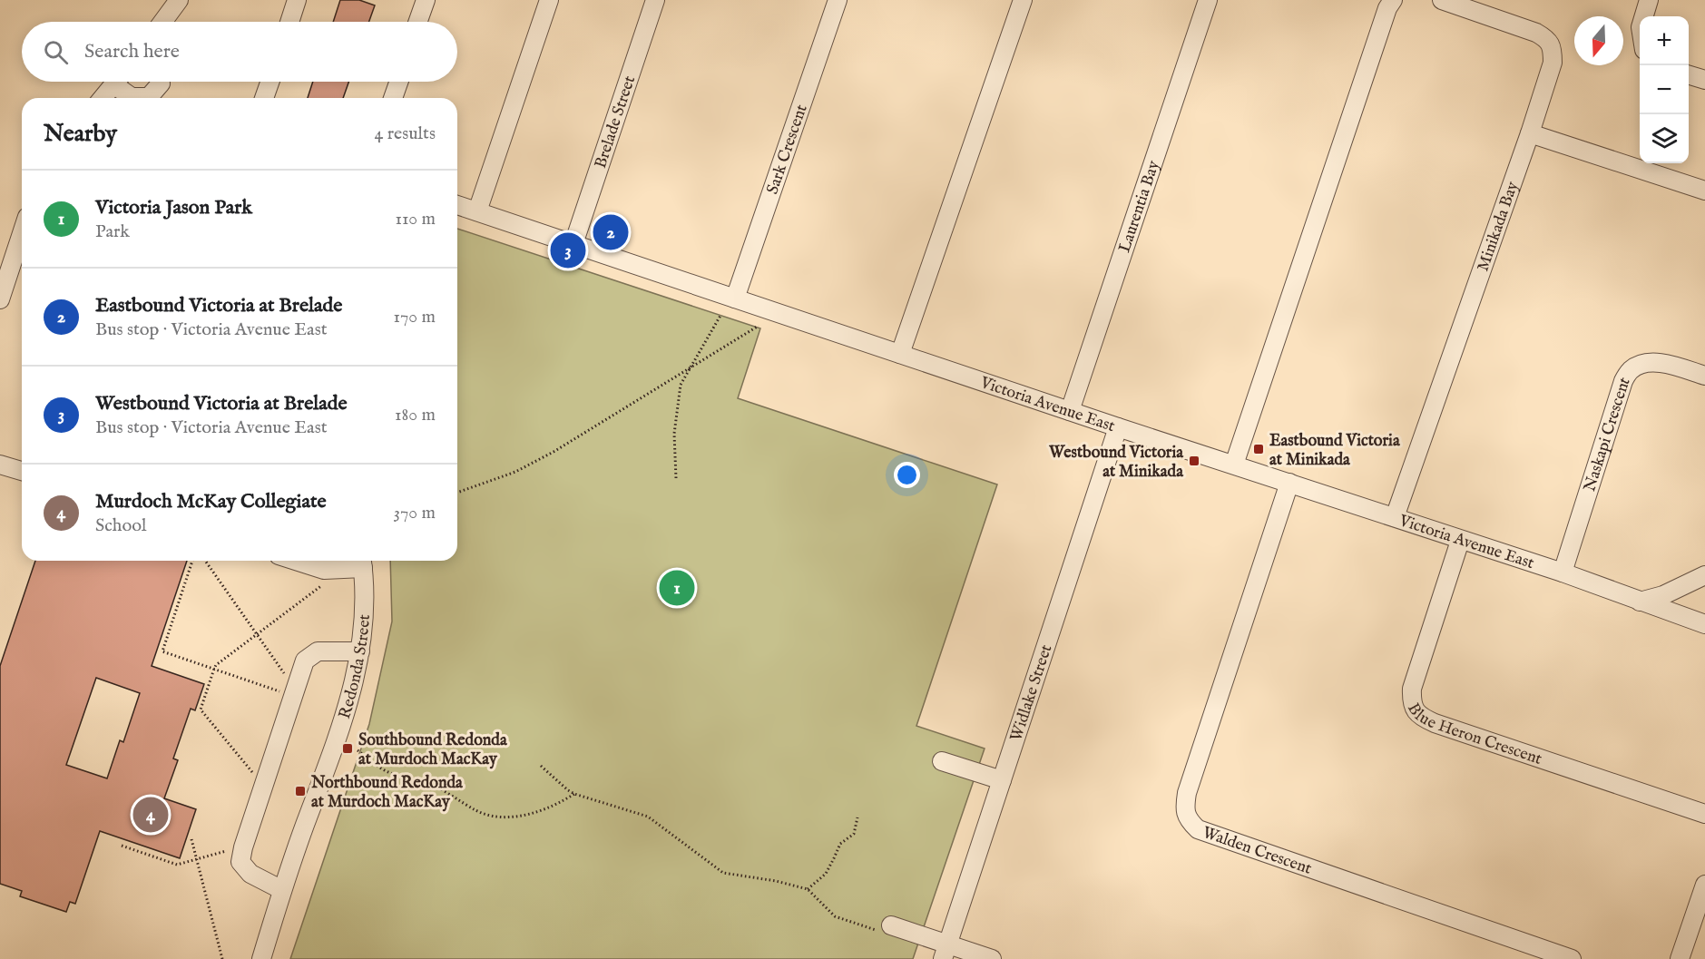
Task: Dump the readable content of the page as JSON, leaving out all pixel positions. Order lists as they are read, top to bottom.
{
  "streets": {
    "street": [
      "Brelade Street",
      "Sark Crescent",
      "Laurentia Bay",
      "Minikada Bay",
      "Victoria Avenue East",
      "Naskapi Crescent",
      "Redonda Street",
      "Widlake Street",
      "Blue Heron Crescent",
      "Walden Crescent"
    ]
  },
  "crossings": [
    ["Brelade Street", "Victoria Avenue East"],
    ["Sark Crescent", "Victoria Avenue East"],
    ["Laurentia Bay", "Victoria Avenue East"],
    ["Minikada Bay", "Victoria Avenue East"],
    ["Victoria Avenue East", "Naskapi Crescent"],
    ["Victoria Avenue East", "Widlake Street"],
    ["Victoria Avenue East", "Blue Heron Crescent"],
    ["Victoria Avenue East", "Walden Crescent"]
  ],
  "places": {
    "transit": [
      "Eastbound Victoria at Minikada",
      "Westbound Victoria at Minikada",
      "Southbound Redonda at Murdoch MacKay",
      "Northbound Redonda at Murdoch MacKay"
    ]
  },
  "north": "bottom",
  "page": {
    "map_buttons": ["+", "−"],
    "search": "Search here",
    "heading": ["Nearby", "4 results"],
    "list": [
      {
        "mark": "1",
        "name": "Victoria Jason Park",
        "note": "Park",
        "value": "110 m"
      },
      {
        "mark": "2",
        "name": "Eastbound Victoria at Brelade",
        "note": "Bus stop · Victoria Avenue East",
        "value": "170 m"
      },
      {
        "mark": "3",
        "name": "Westbound Victoria at Brelade",
        "note": "Bus stop · Victoria Avenue East",
        "value": "180 m"
      },
      {
        "mark": "4",
        "name": "Murdoch McKay Collegiate",
        "note": "School",
        "value": "370 m"
      }
    ],
    "pins": [
      "2",
      "3",
      "1",
      "4"
    ]
  }
}
